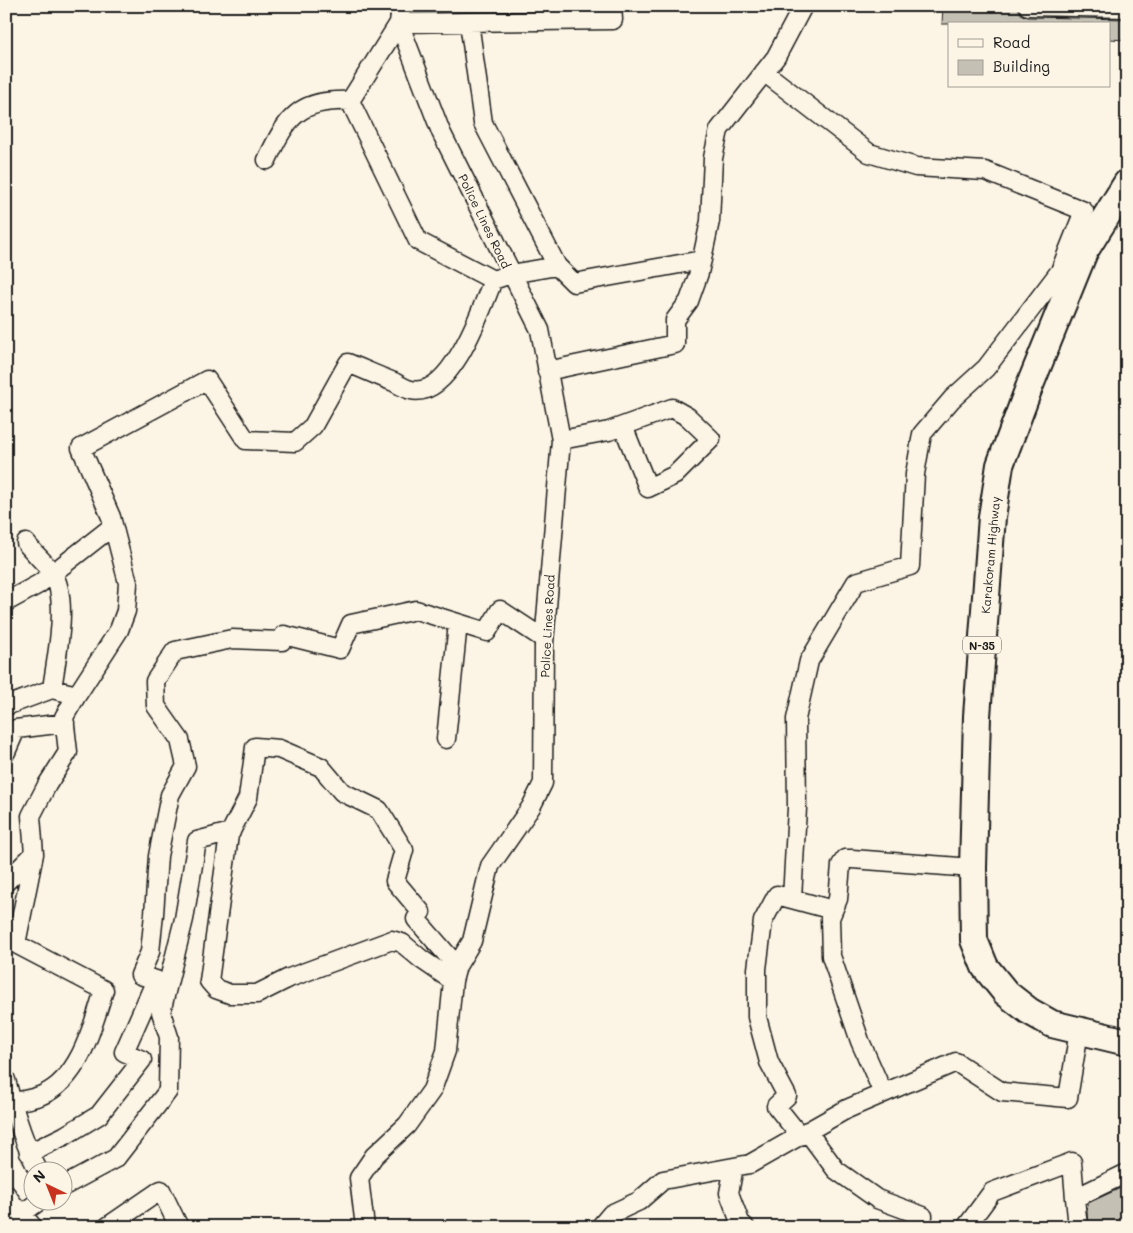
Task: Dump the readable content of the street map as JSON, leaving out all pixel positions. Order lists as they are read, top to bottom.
{
  "streets": {
    "highway": ["Karakoram Highway", "N-35"],
    "street": ["Police Lines Road"]
  },
  "legend": ["Road", "Building"],
  "north": "top left"
}
